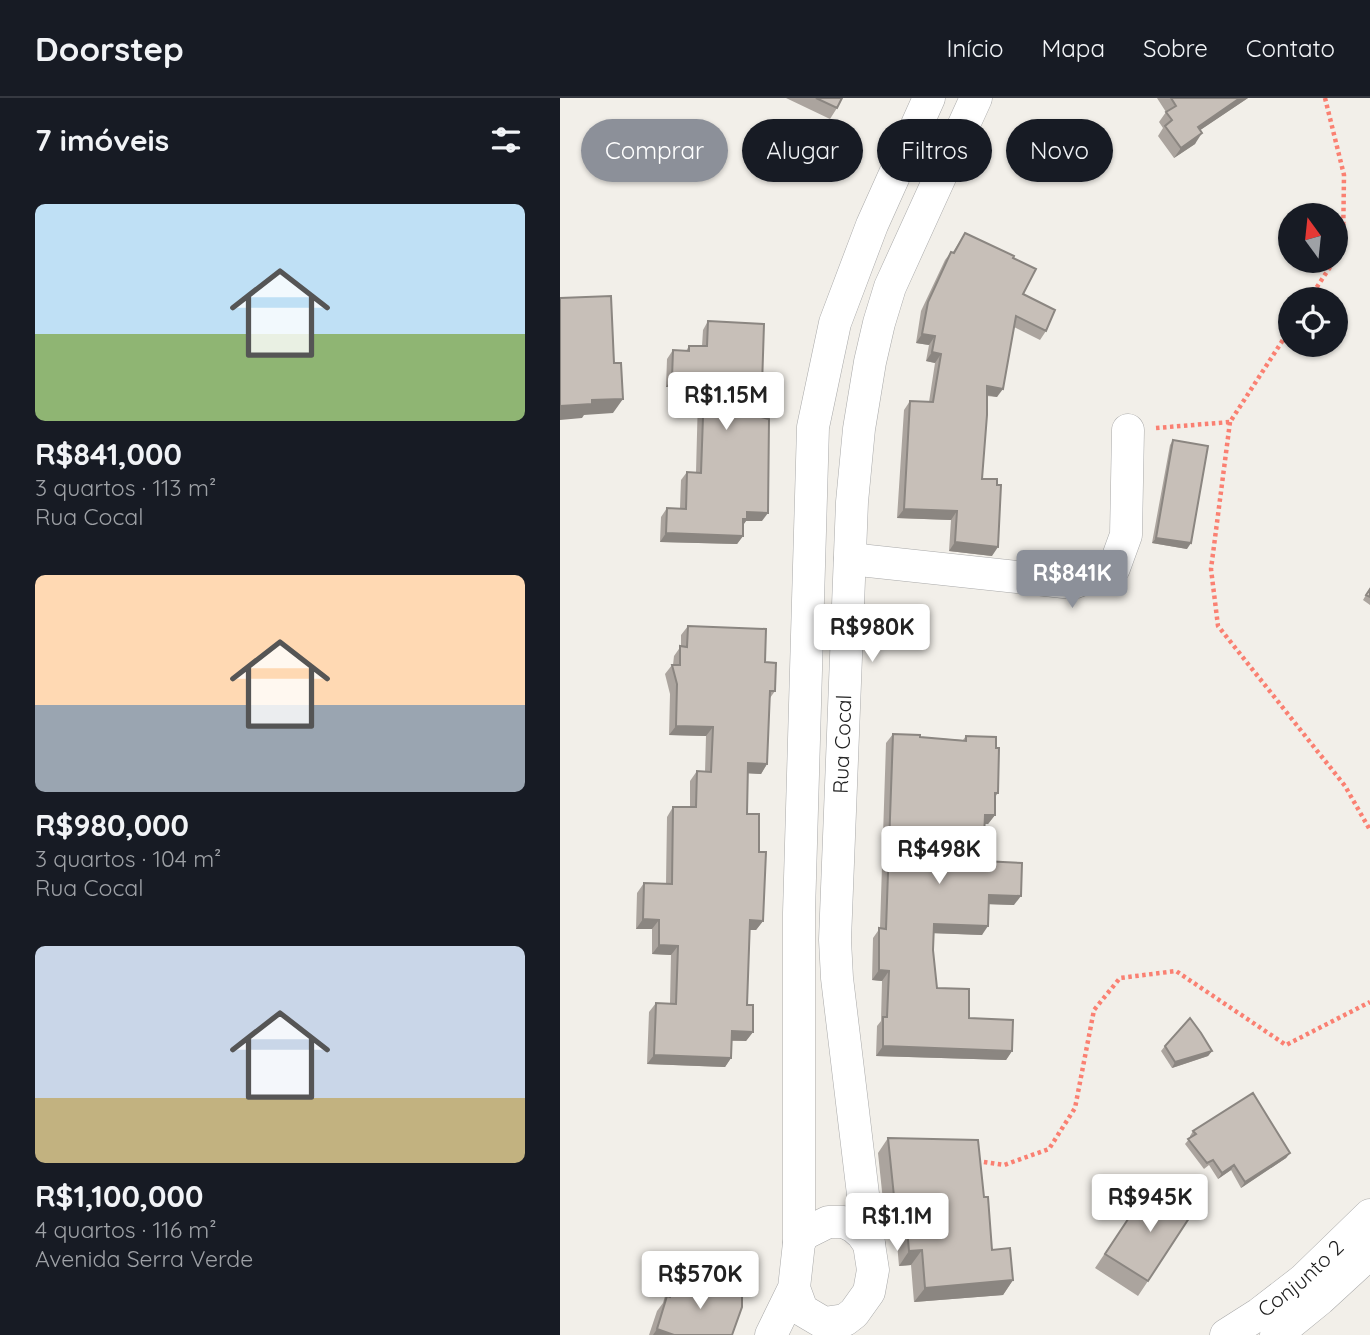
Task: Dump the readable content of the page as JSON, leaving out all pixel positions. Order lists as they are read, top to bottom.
{
  "streets": {
    "street": ["Rua Cocal", "Conjunto 2"]
  },
  "north": "top",
  "page": {
    "header": "Doorstep",
    "nav": [
      "Início",
      "Mapa",
      "Sobre",
      "Contato"
    ],
    "heading": "7 imóveis",
    "chip": [
      "Comprar",
      "Alugar",
      "Filtros",
      "Novo"
    ],
    "list": [
      {
        "name": "R$841,000",
        "note": "3 quartos · 113 m² · Rua Cocal"
      },
      {
        "name": "R$980,000",
        "note": "3 quartos · 104 m² · Rua Cocal"
      },
      {
        "name": "R$1,100,000",
        "note": "4 quartos · 116 m² · Avenida Serra Verde"
      }
    ],
    "price": [
      "R$1.15M",
      "R$841K",
      "R$980K",
      "R$498K",
      "R$945K",
      "R$1.1M",
      "R$570K"
    ]
  }
}
